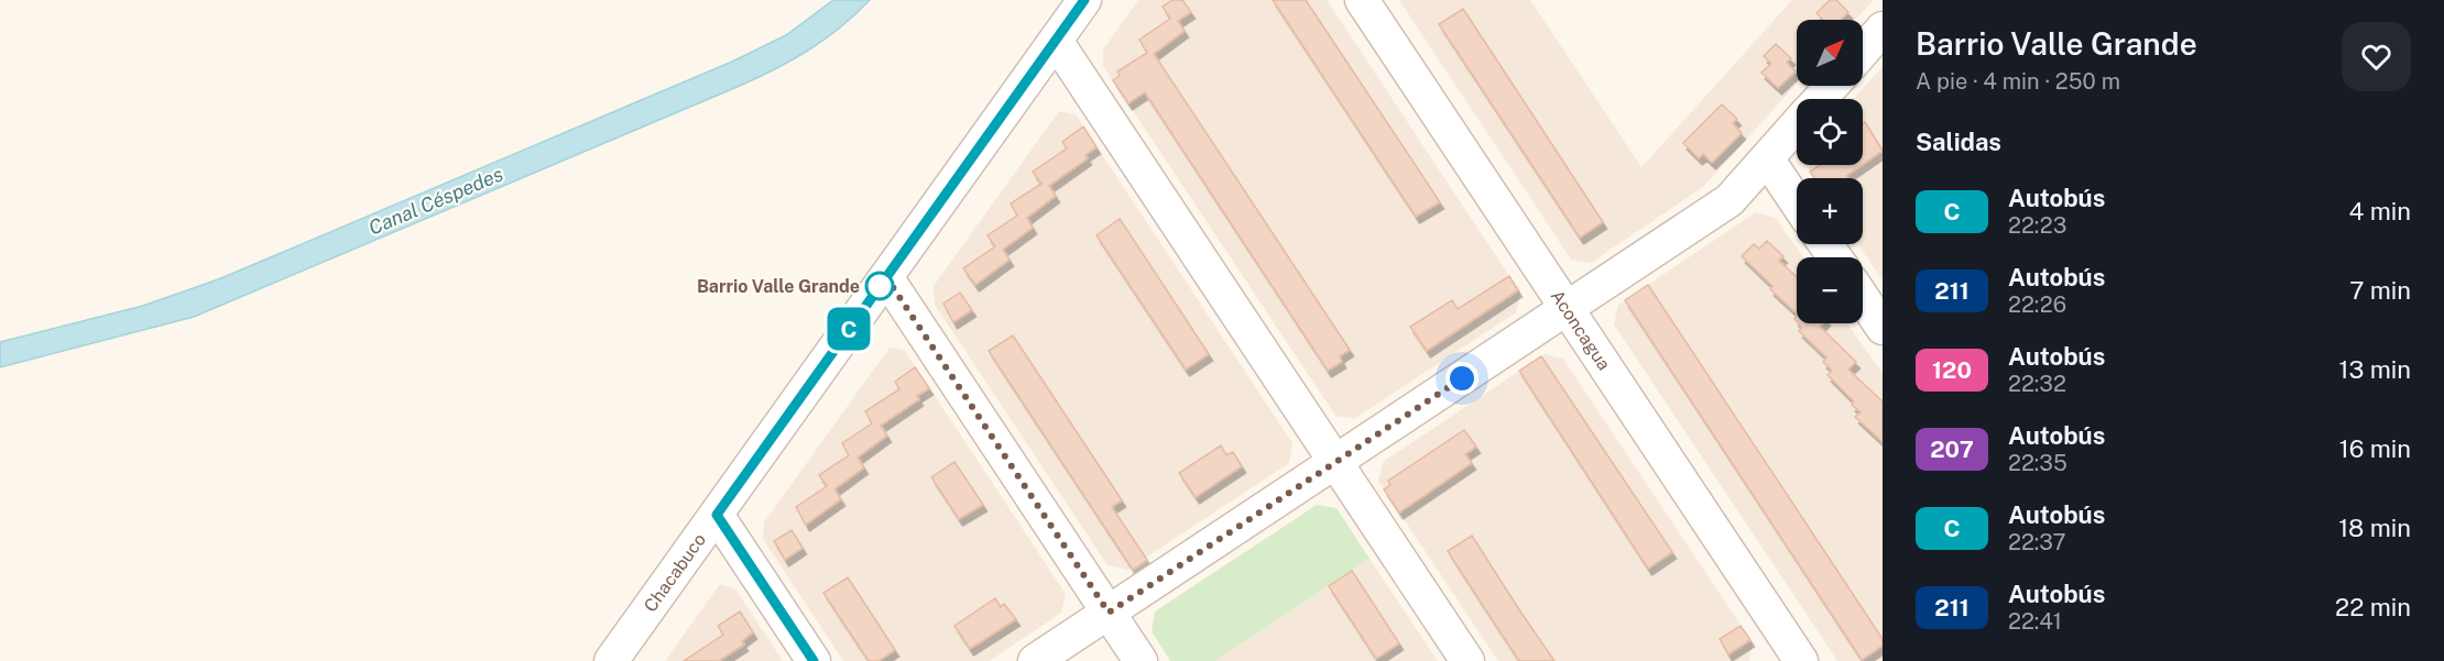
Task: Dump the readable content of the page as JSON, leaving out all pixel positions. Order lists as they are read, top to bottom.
{
  "streets": {
    "street": ["Aconcagua", "Chacabuco"]
  },
  "water": ["Canal Céspedes"],
  "places": ["Barrio Valle Grande"],
  "lines": ["bus line C"],
  "north": "top right",
  "page": {
    "on_map": "C",
    "heading": [
      ["Barrio Valle Grande", "A pie · 4 min · 250 m"],
      "Salidas"
    ],
    "map_buttons": ["+", "−"],
    "list": [
      {
        "mark": "C",
        "name": "Autobús",
        "note": "22:23",
        "value": "4 min"
      },
      {
        "mark": "211",
        "name": "Autobús",
        "note": "22:26",
        "value": "7 min"
      },
      {
        "mark": "120",
        "name": "Autobús",
        "note": "22:32",
        "value": "13 min"
      },
      {
        "mark": "207",
        "name": "Autobús",
        "note": "22:35",
        "value": "16 min"
      },
      {
        "mark": "C",
        "name": "Autobús",
        "note": "22:37",
        "value": "18 min"
      },
      {
        "mark": "211",
        "name": "Autobús",
        "note": "22:41",
        "value": "22 min"
      }
    ]
  }
}
